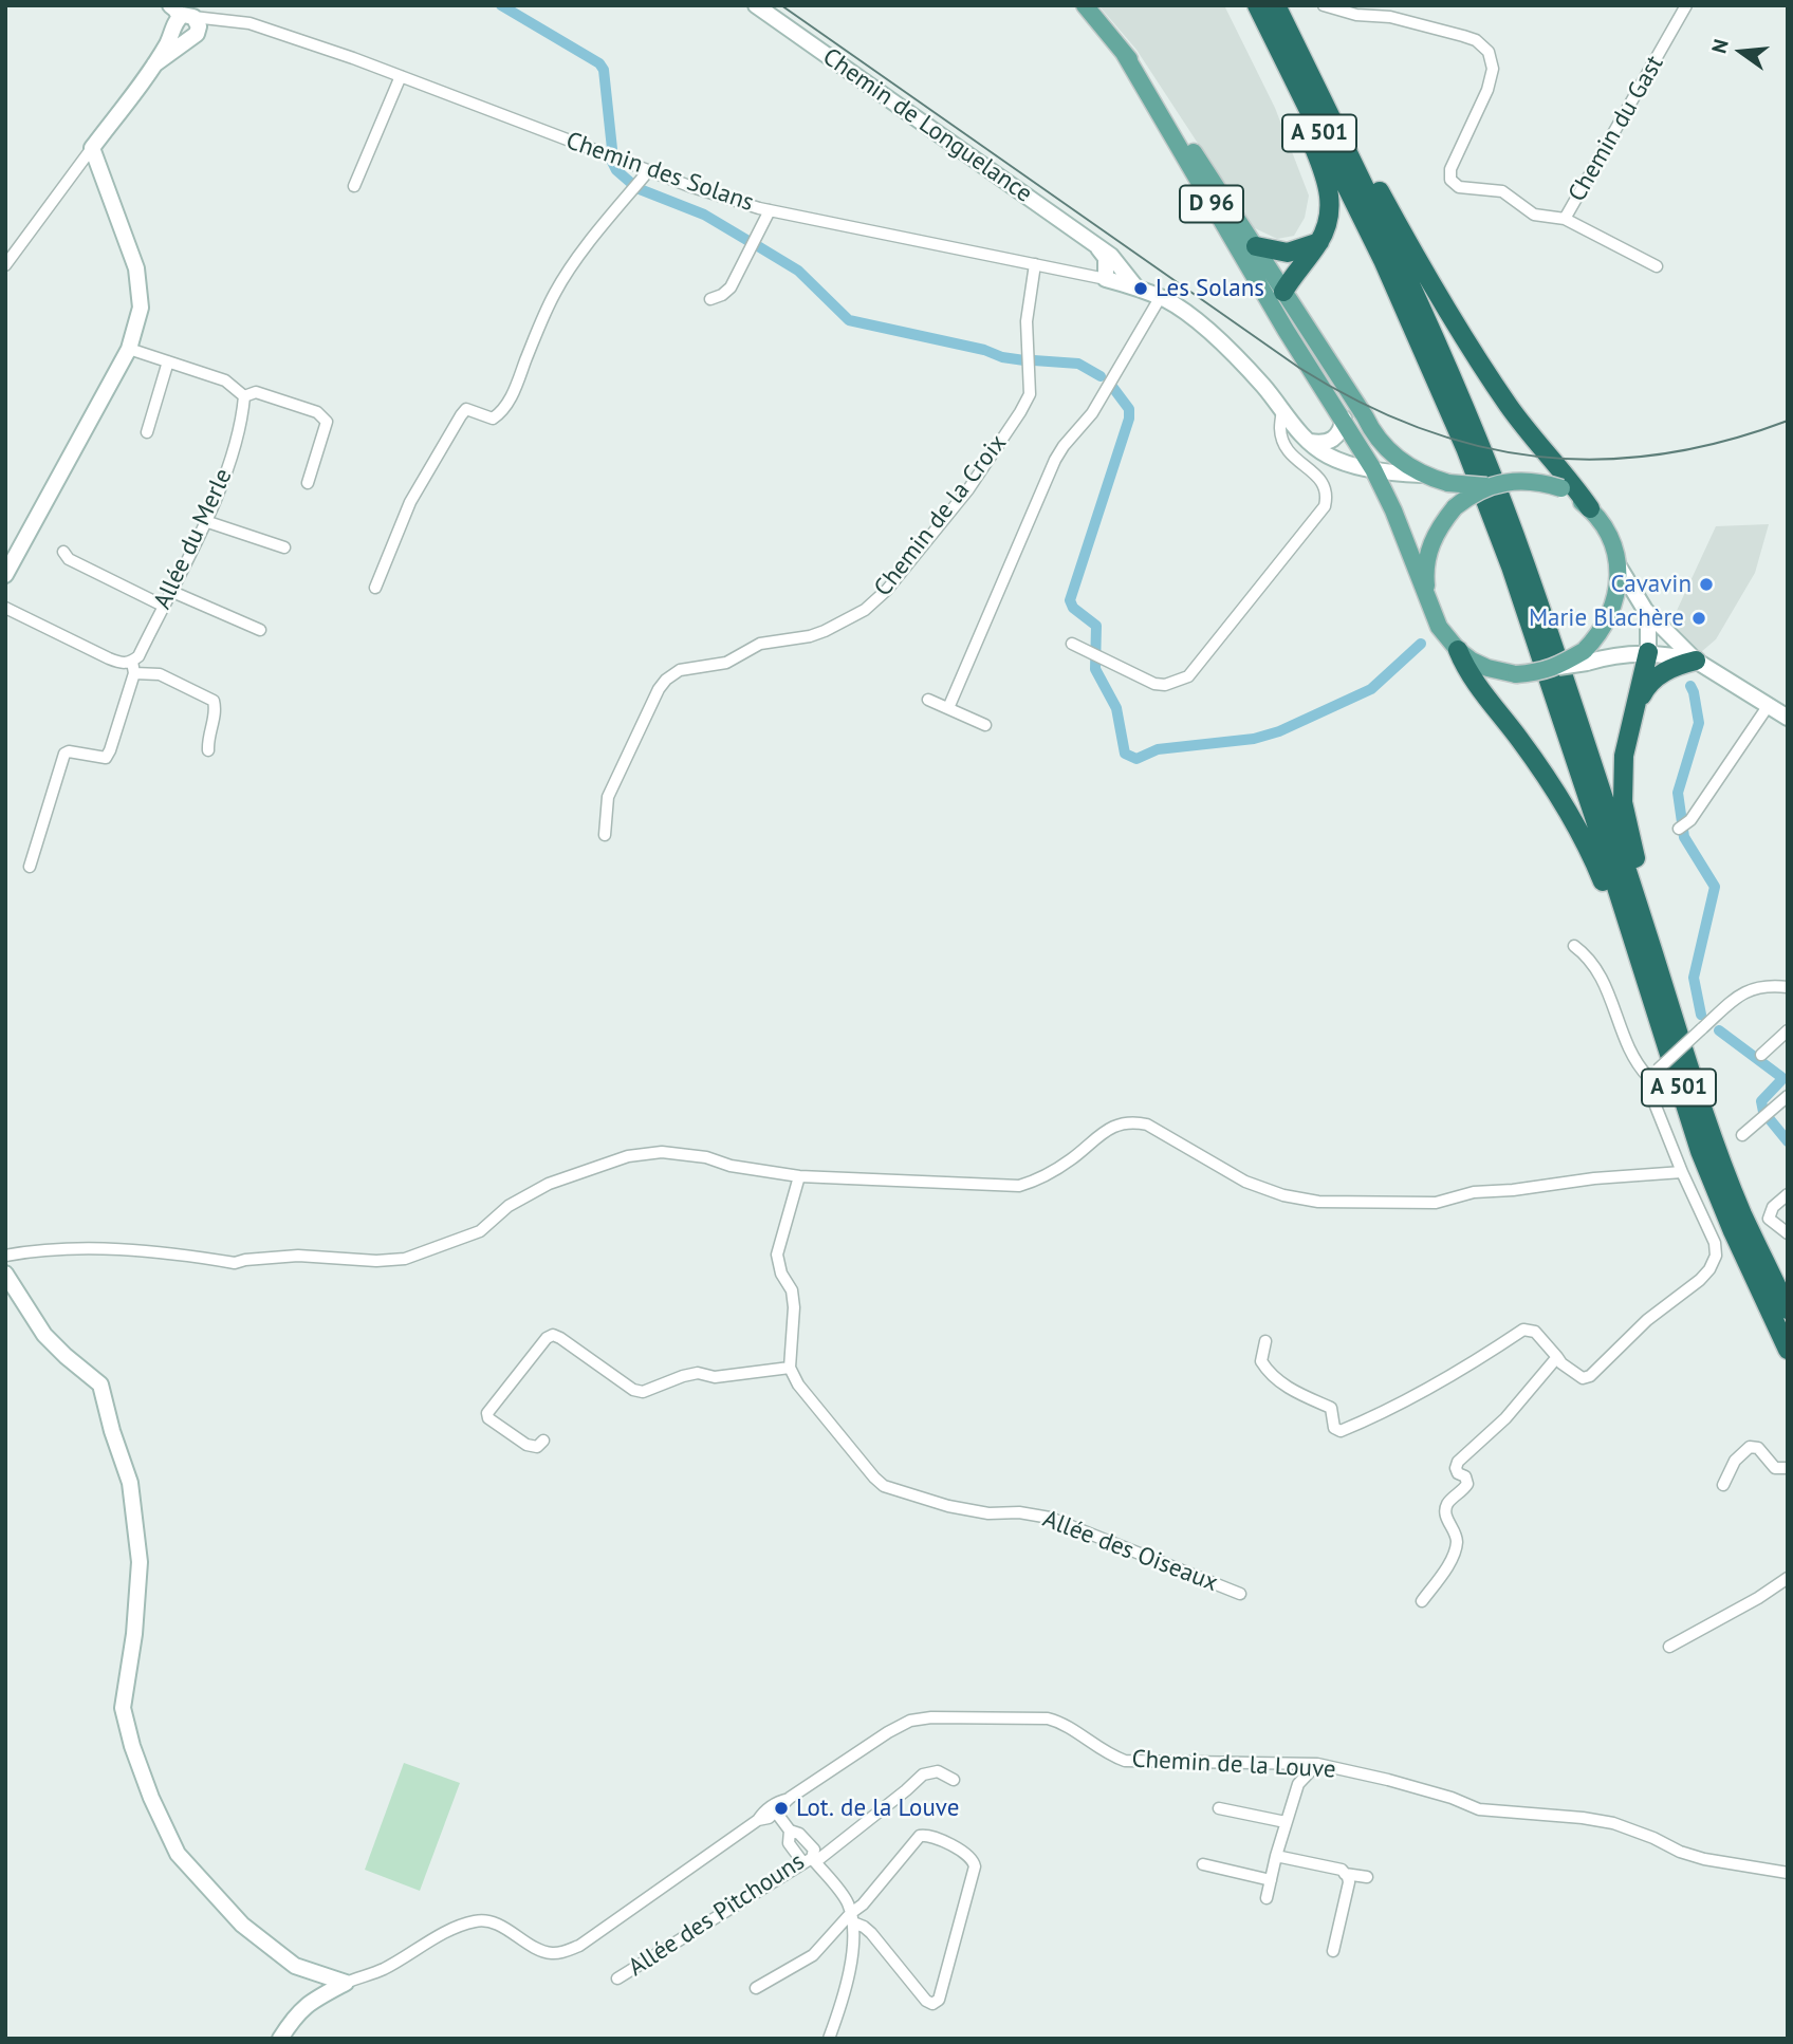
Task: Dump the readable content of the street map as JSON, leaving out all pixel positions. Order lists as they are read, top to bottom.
{
  "streets": {
    "highway": ["A 501"],
    "main road": ["D 96"],
    "street": [
      "Chemin de Longuelance",
      "Chemin du Gast",
      "Chemin des Solans",
      "Chemin de la Croix",
      "Allée du Merle",
      "Allée des Oiseaux",
      "Chemin de la Louve",
      "Allée des Pitchouns"
    ]
  },
  "crossings": [
    ["Chemin des Solans", "Chemin de la Croix"]
  ],
  "places": [
    "Les Solans",
    "Cavavin",
    "Marie Blachère",
    "Lot. de la Louve"
  ],
  "north": "left"
}
